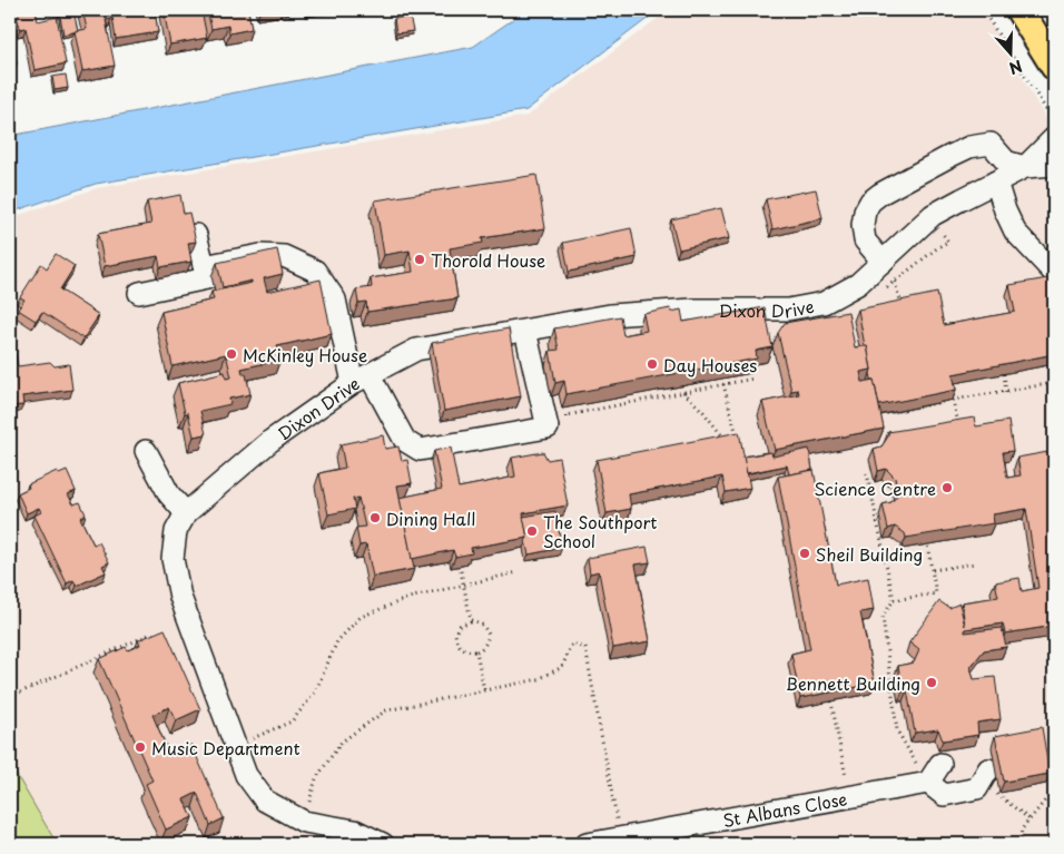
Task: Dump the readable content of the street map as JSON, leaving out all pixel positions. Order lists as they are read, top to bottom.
{
  "streets": {
    "street": ["Dixon Drive", "St Albans Close"]
  },
  "places": [
    "Thorold House",
    "McKinley House",
    "Day Houses",
    "Science Centre",
    "Dining Hall",
    "The Southport School",
    "Sheil Building",
    "Bennett Building",
    "Music Department"
  ],
  "north": "bottom"
}
